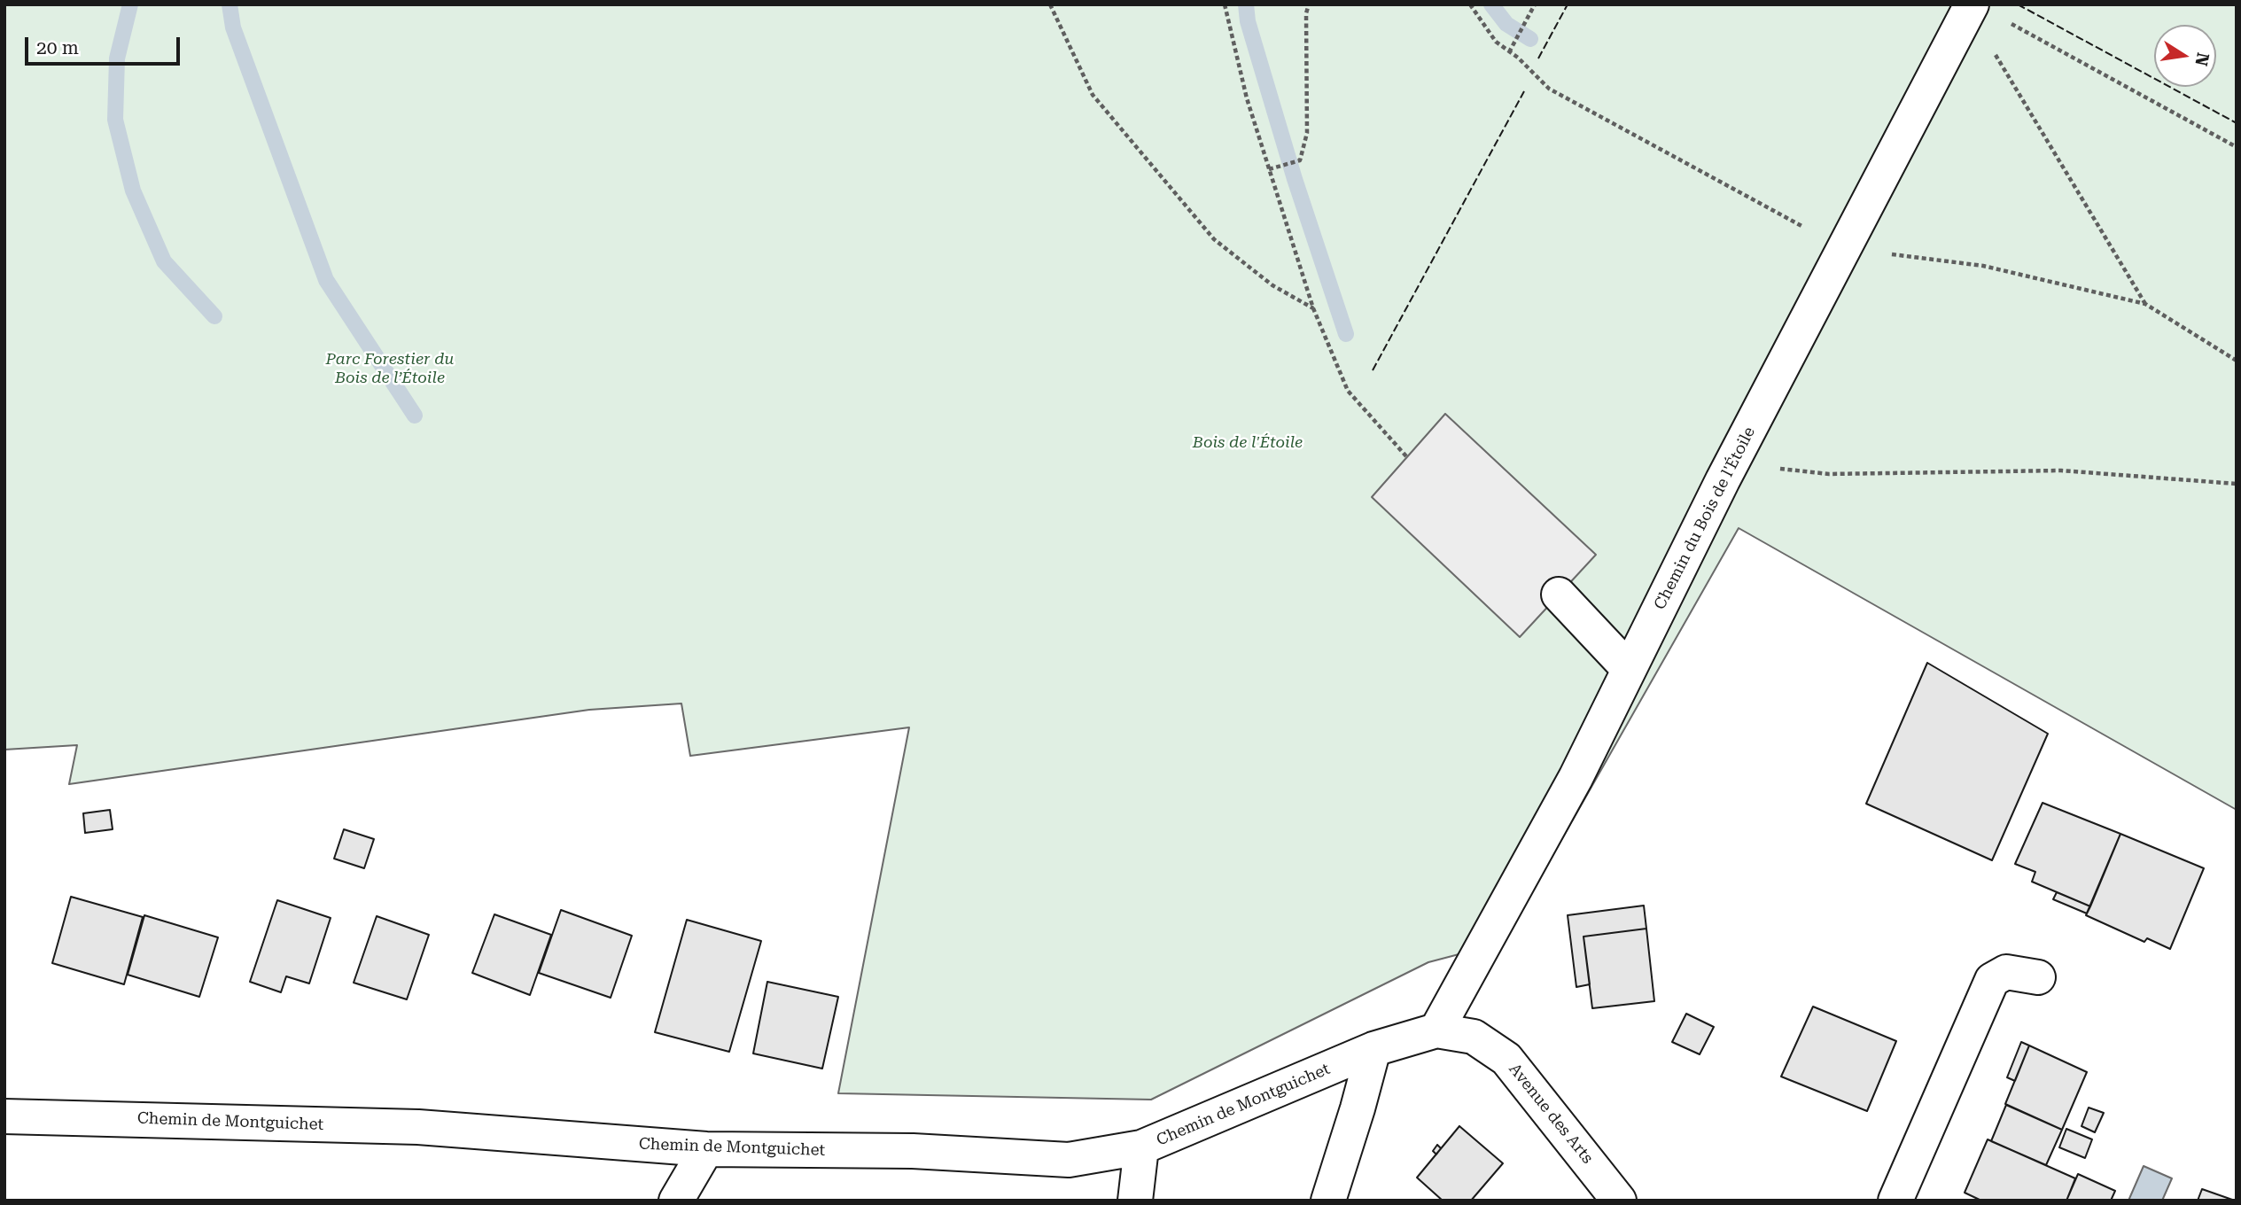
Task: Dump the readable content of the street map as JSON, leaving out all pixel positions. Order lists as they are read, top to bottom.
{
  "streets": {
    "street": ["Chemin du Bois de l'Étoile", "Chemin de Montguichet", "Avenue des Arts"]
  },
  "crossings": [
    ["Chemin du Bois de l'Étoile", "Chemin de Montguichet"],
    ["Chemin du Bois de l'Étoile", "Avenue des Arts"],
    ["Chemin de Montguichet", "Avenue des Arts"]
  ],
  "parks": ["Parc Forestier du Bois de l’Étoile", "Bois de l'Étoile"],
  "scale_bar": "20 m",
  "north": "right"
}
